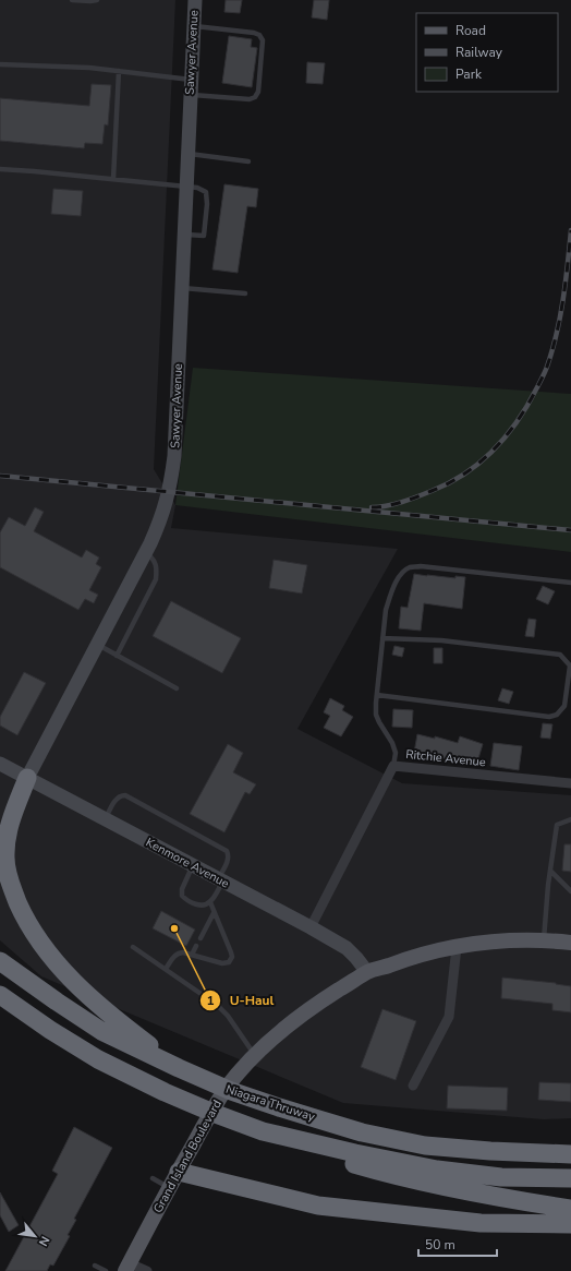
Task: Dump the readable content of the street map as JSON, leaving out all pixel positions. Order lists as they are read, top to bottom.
{
  "streets": {
    "highway": ["Niagara Thruway"],
    "main road": ["Grand Island Boulevard"],
    "street": ["Sawyer Avenue", "Ritchie Avenue", "Kenmore Avenue"]
  },
  "crossings": [
    ["Sawyer Avenue", "Kenmore Avenue"],
    ["Ritchie Avenue", "Kenmore Avenue"],
    ["Kenmore Avenue", "Grand Island Boulevard"]
  ],
  "places": ["U-Haul"],
  "legend": ["Road", "Railway", "Park"],
  "scale_bar": "50 m",
  "north": "bottom right"
}
